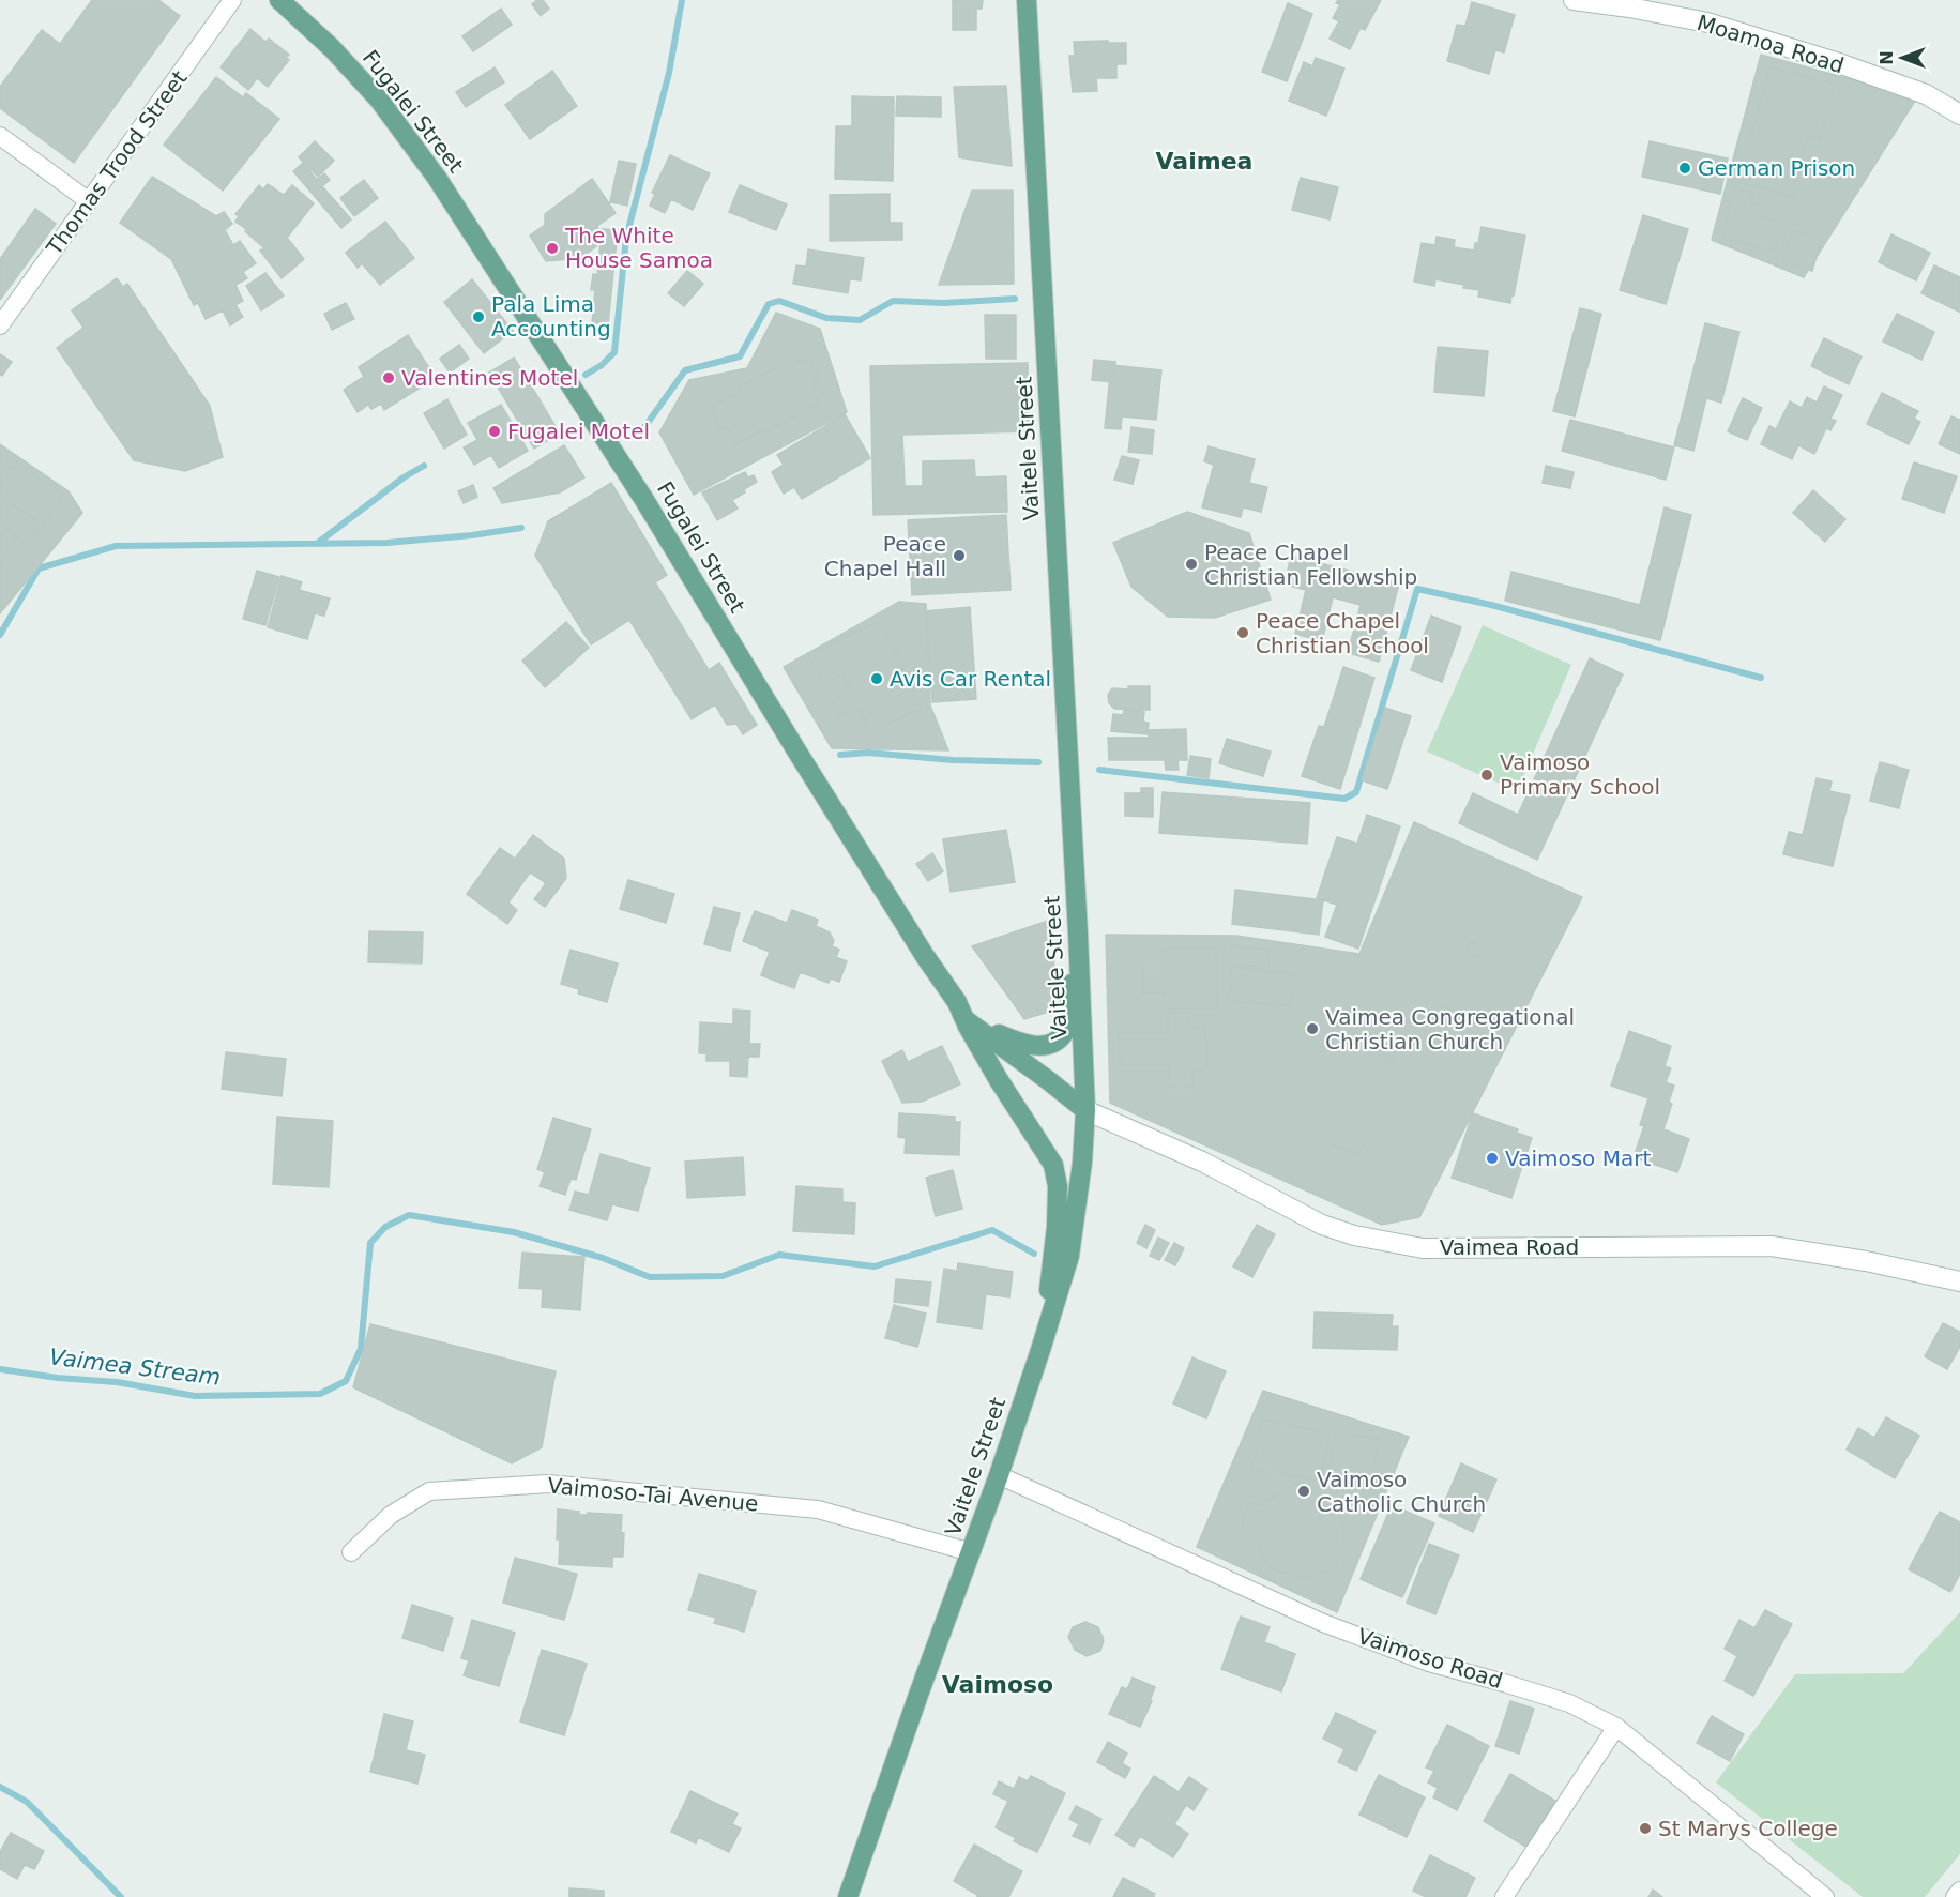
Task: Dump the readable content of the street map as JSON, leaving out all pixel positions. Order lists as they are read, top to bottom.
{
  "streets": {
    "main road": ["Fugalei Street", "Vaitele Street"],
    "street": [
      "Moamoa Road",
      "Thomas Trood Street",
      "Vaimea Road",
      "Vaimoso-Tai Avenue",
      "Vaimoso Road"
    ]
  },
  "crossings": [
    ["Fugalei Street", "Vaitele Street"],
    ["Fugalei Street", "Vaimea Road"],
    ["Vaitele Street", "Vaimea Road"],
    ["Vaitele Street", "Vaimoso-Tai Avenue"],
    ["Vaitele Street", "Vaimoso Road"]
  ],
  "districts": ["Vaimea", "Vaimoso"],
  "water": ["Vaimea Stream"],
  "places": [
    "German Prison",
    "The White House Samoa",
    "Pala Lima Accounting",
    "Valentines Motel",
    "Fugalei Motel",
    "Peace Chapel Hall",
    "Peace Chapel Christian Fellowship",
    "Peace Chapel Christian School",
    "Avis Car Rental",
    "Vaimoso Primary School",
    "Vaimea Congregational Christian Church",
    "Vaimoso Mart",
    "Vaimoso Catholic Church",
    "St Marys College"
  ],
  "north": "left"
}
